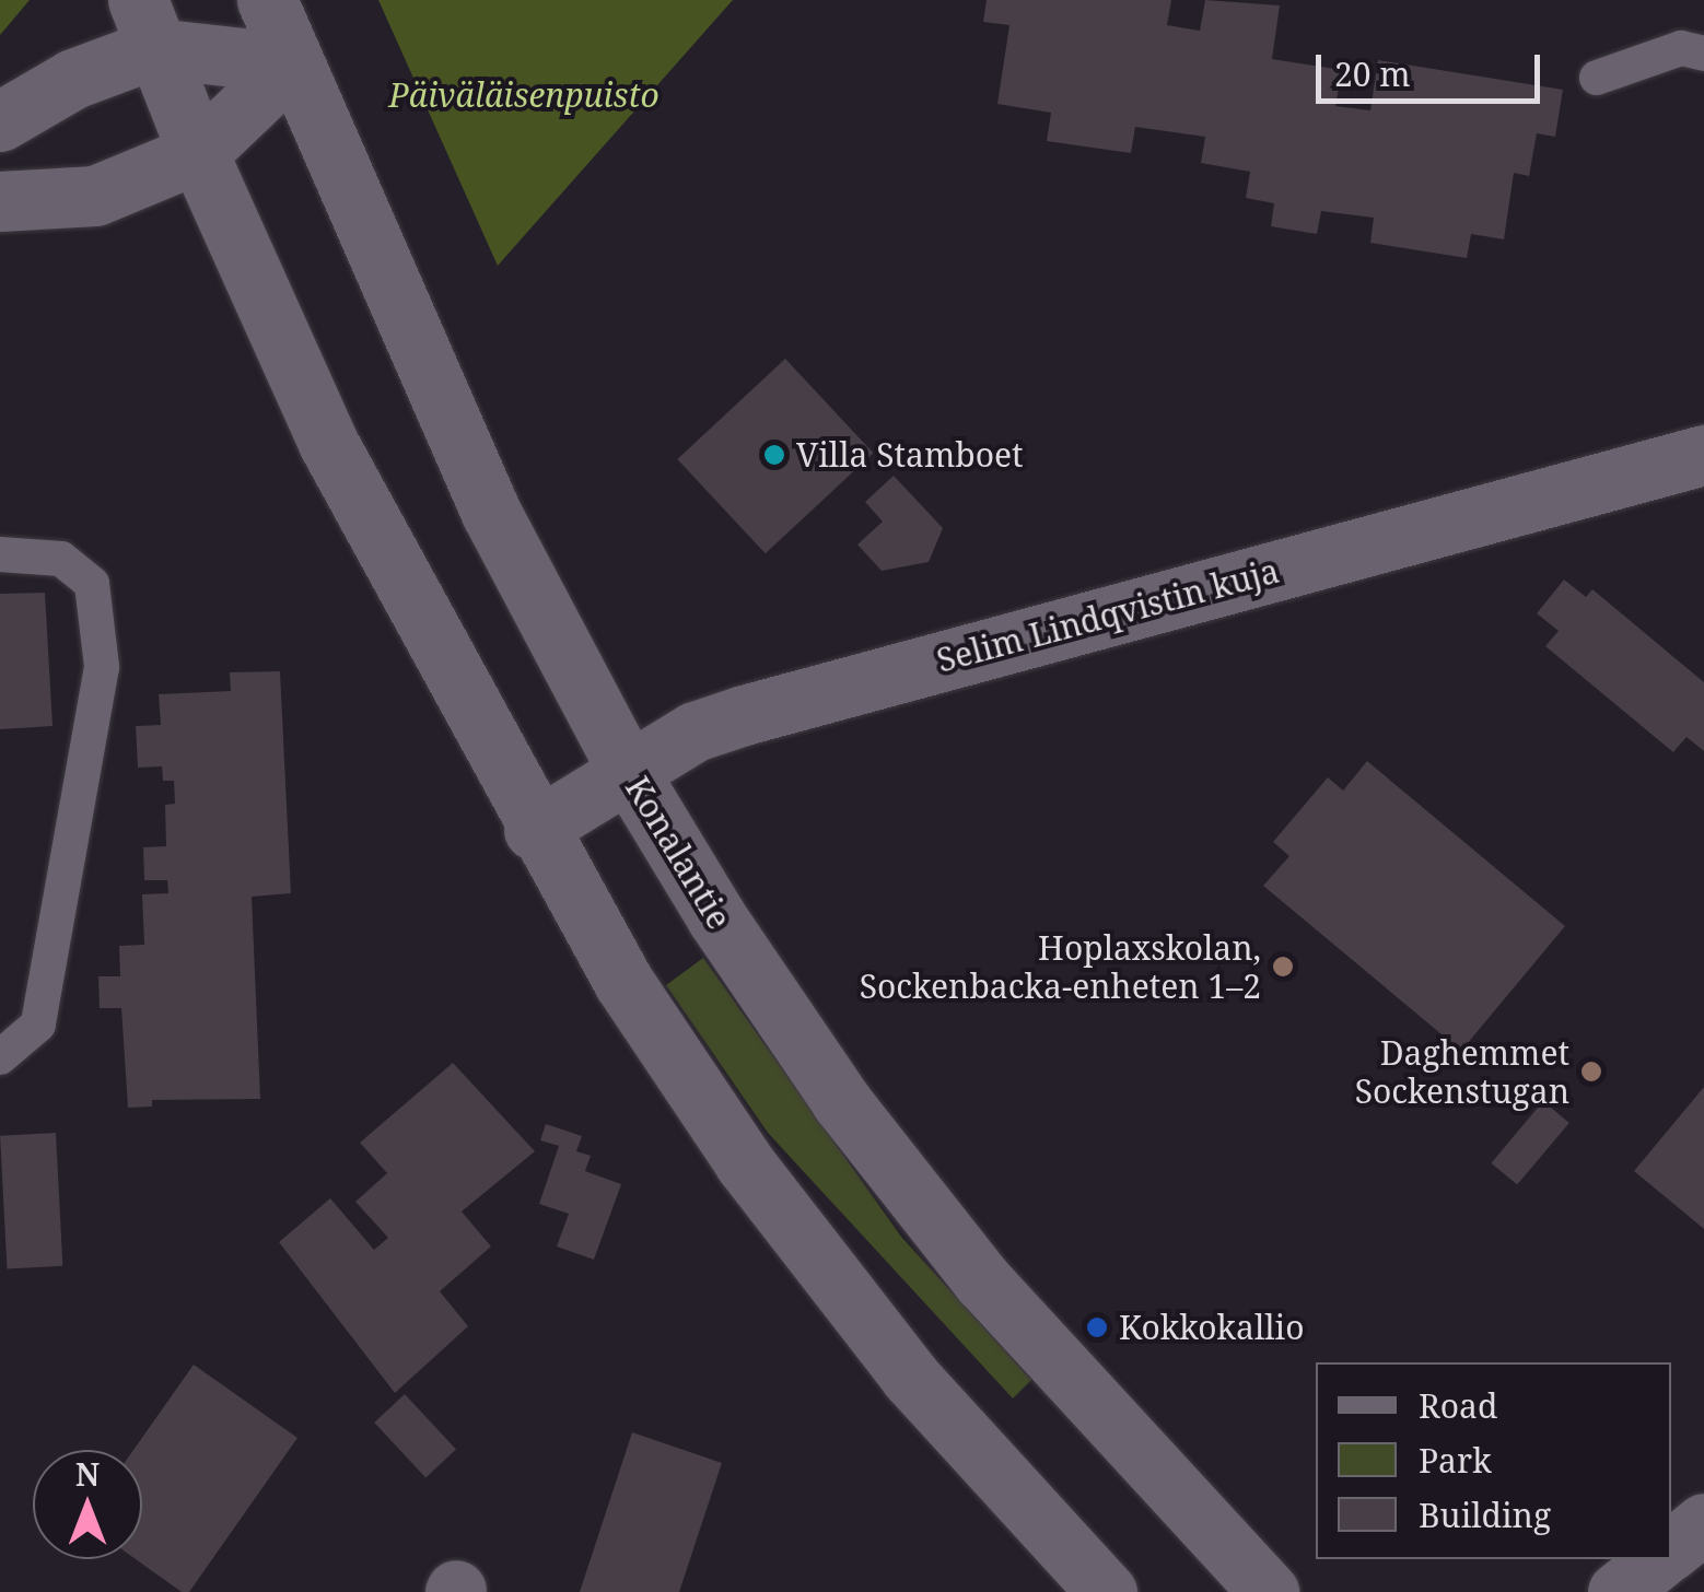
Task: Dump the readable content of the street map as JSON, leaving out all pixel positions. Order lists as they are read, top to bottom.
{
  "streets": {
    "main road": ["Selim Lindqvistin kuja", "Konalantie"]
  },
  "crossings": [
    ["Selim Lindqvistin kuja", "Konalantie"]
  ],
  "parks": ["Päiväläisenpuisto"],
  "places": [
    "Villa Stamboet",
    "Hoplaxskolan, Sockenbacka-enheten 1–2",
    "Daghemmet Sockenstugan",
    "Kokkokallio"
  ],
  "legend": ["Road", "Park", "Building"],
  "scale_bar": "20 m",
  "north": "top"
}
